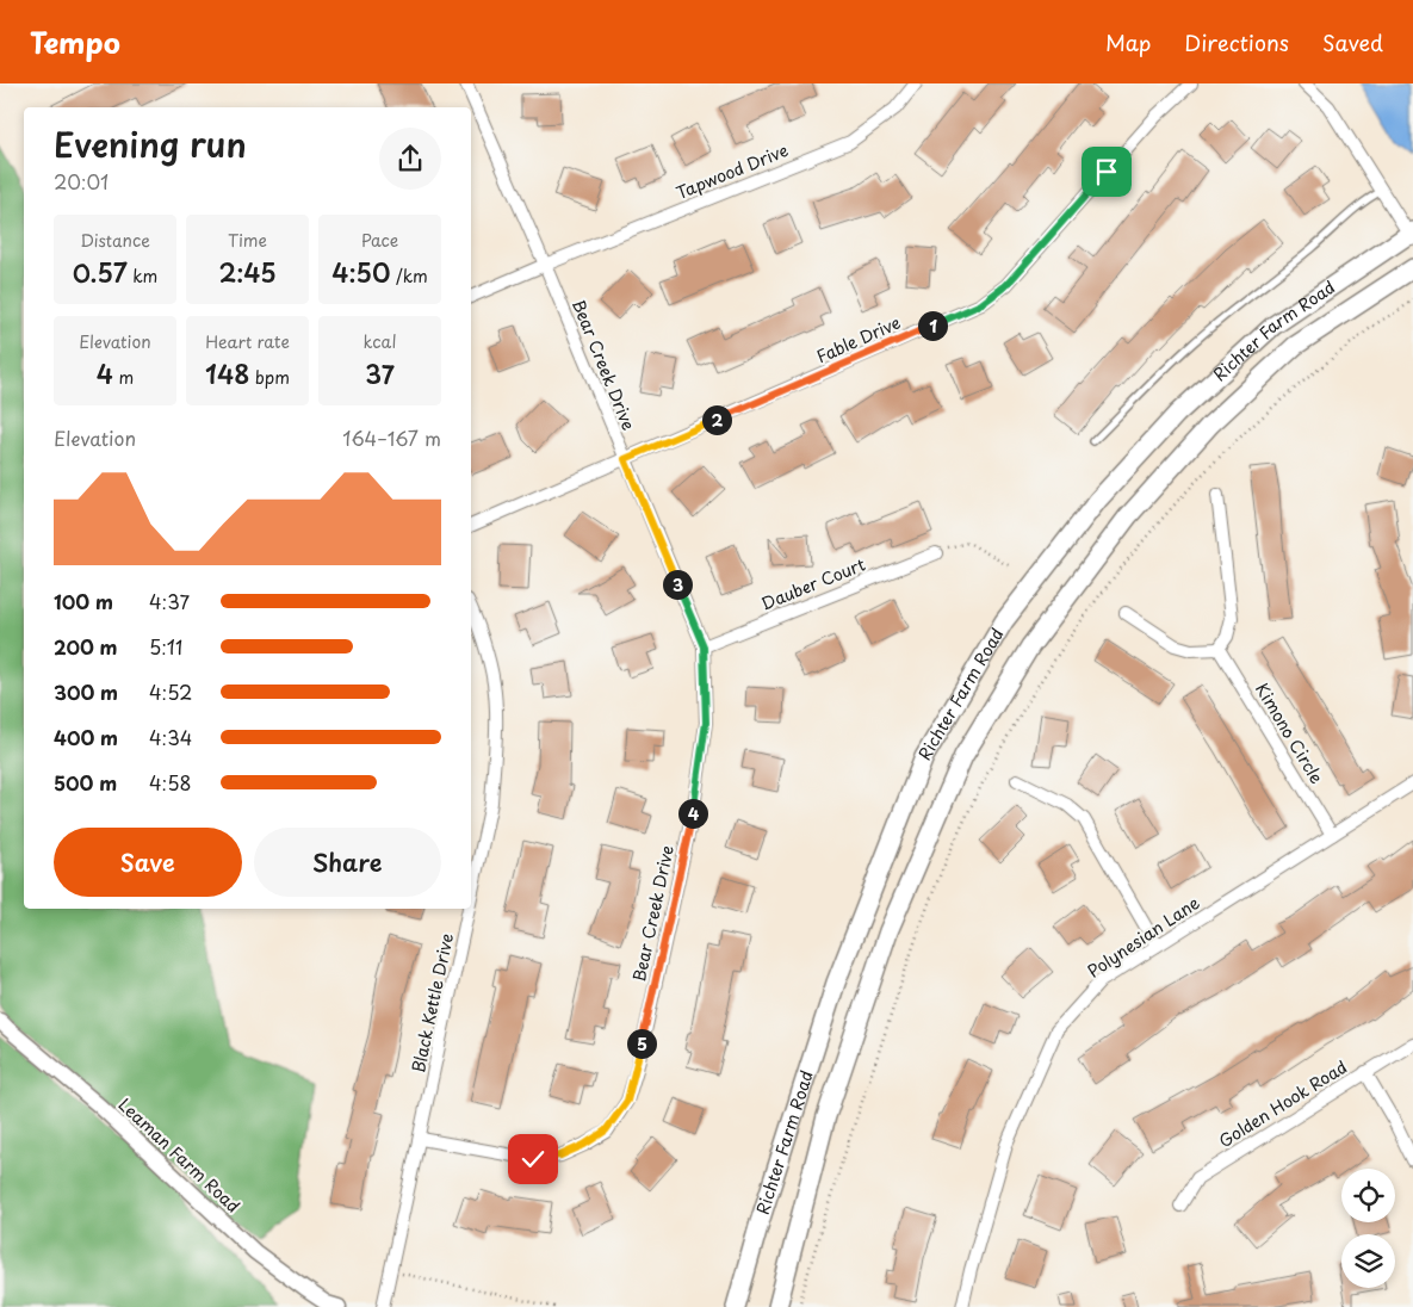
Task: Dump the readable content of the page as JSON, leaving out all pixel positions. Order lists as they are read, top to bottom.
{
  "streets": {
    "main road": ["Richter Farm Road"],
    "street": [
      "Tapwood Drive",
      "Fable Drive",
      "Bear Creek Drive",
      "Dauber Court",
      "Kimono Circle",
      "Polynesian Lane",
      "Black Kettle Drive",
      "Golden Hook Road",
      "Leaman Farm Road"
    ]
  },
  "crossings": [
    ["Tapwood Drive", "Bear Creek Drive"],
    ["Fable Drive", "Bear Creek Drive"],
    ["Bear Creek Drive", "Dauber Court"],
    ["Bear Creek Drive", "Black Kettle Drive"],
    ["Kimono Circle", "Polynesian Lane"]
  ],
  "page": {
    "header": "Tempo",
    "nav": ["Map", "Directions", "Saved"],
    "heading": ["Evening run", "20:01"],
    "stats": [
      ["Distance", "0.57 km"],
      ["Time", "2:45"],
      ["Pace", "4:50 /km"],
      ["Elevation", "4 m"],
      ["Heart rate", "148 bpm"],
      ["kcal", "37"]
    ],
    "pins": [
      "1",
      "2",
      "3",
      "4",
      "5"
    ],
    "chart": ["Elevation", "164–167 m"],
    "list": [
      {
        "name": "100 m",
        "note": "4:37"
      },
      {
        "name": "200 m",
        "note": "5:11"
      },
      {
        "name": "300 m",
        "note": "4:52"
      },
      {
        "name": "400 m",
        "note": "4:34"
      },
      {
        "name": "500 m",
        "note": "4:58"
      }
    ],
    "buttons": ["Save", "Share"]
  }
}
